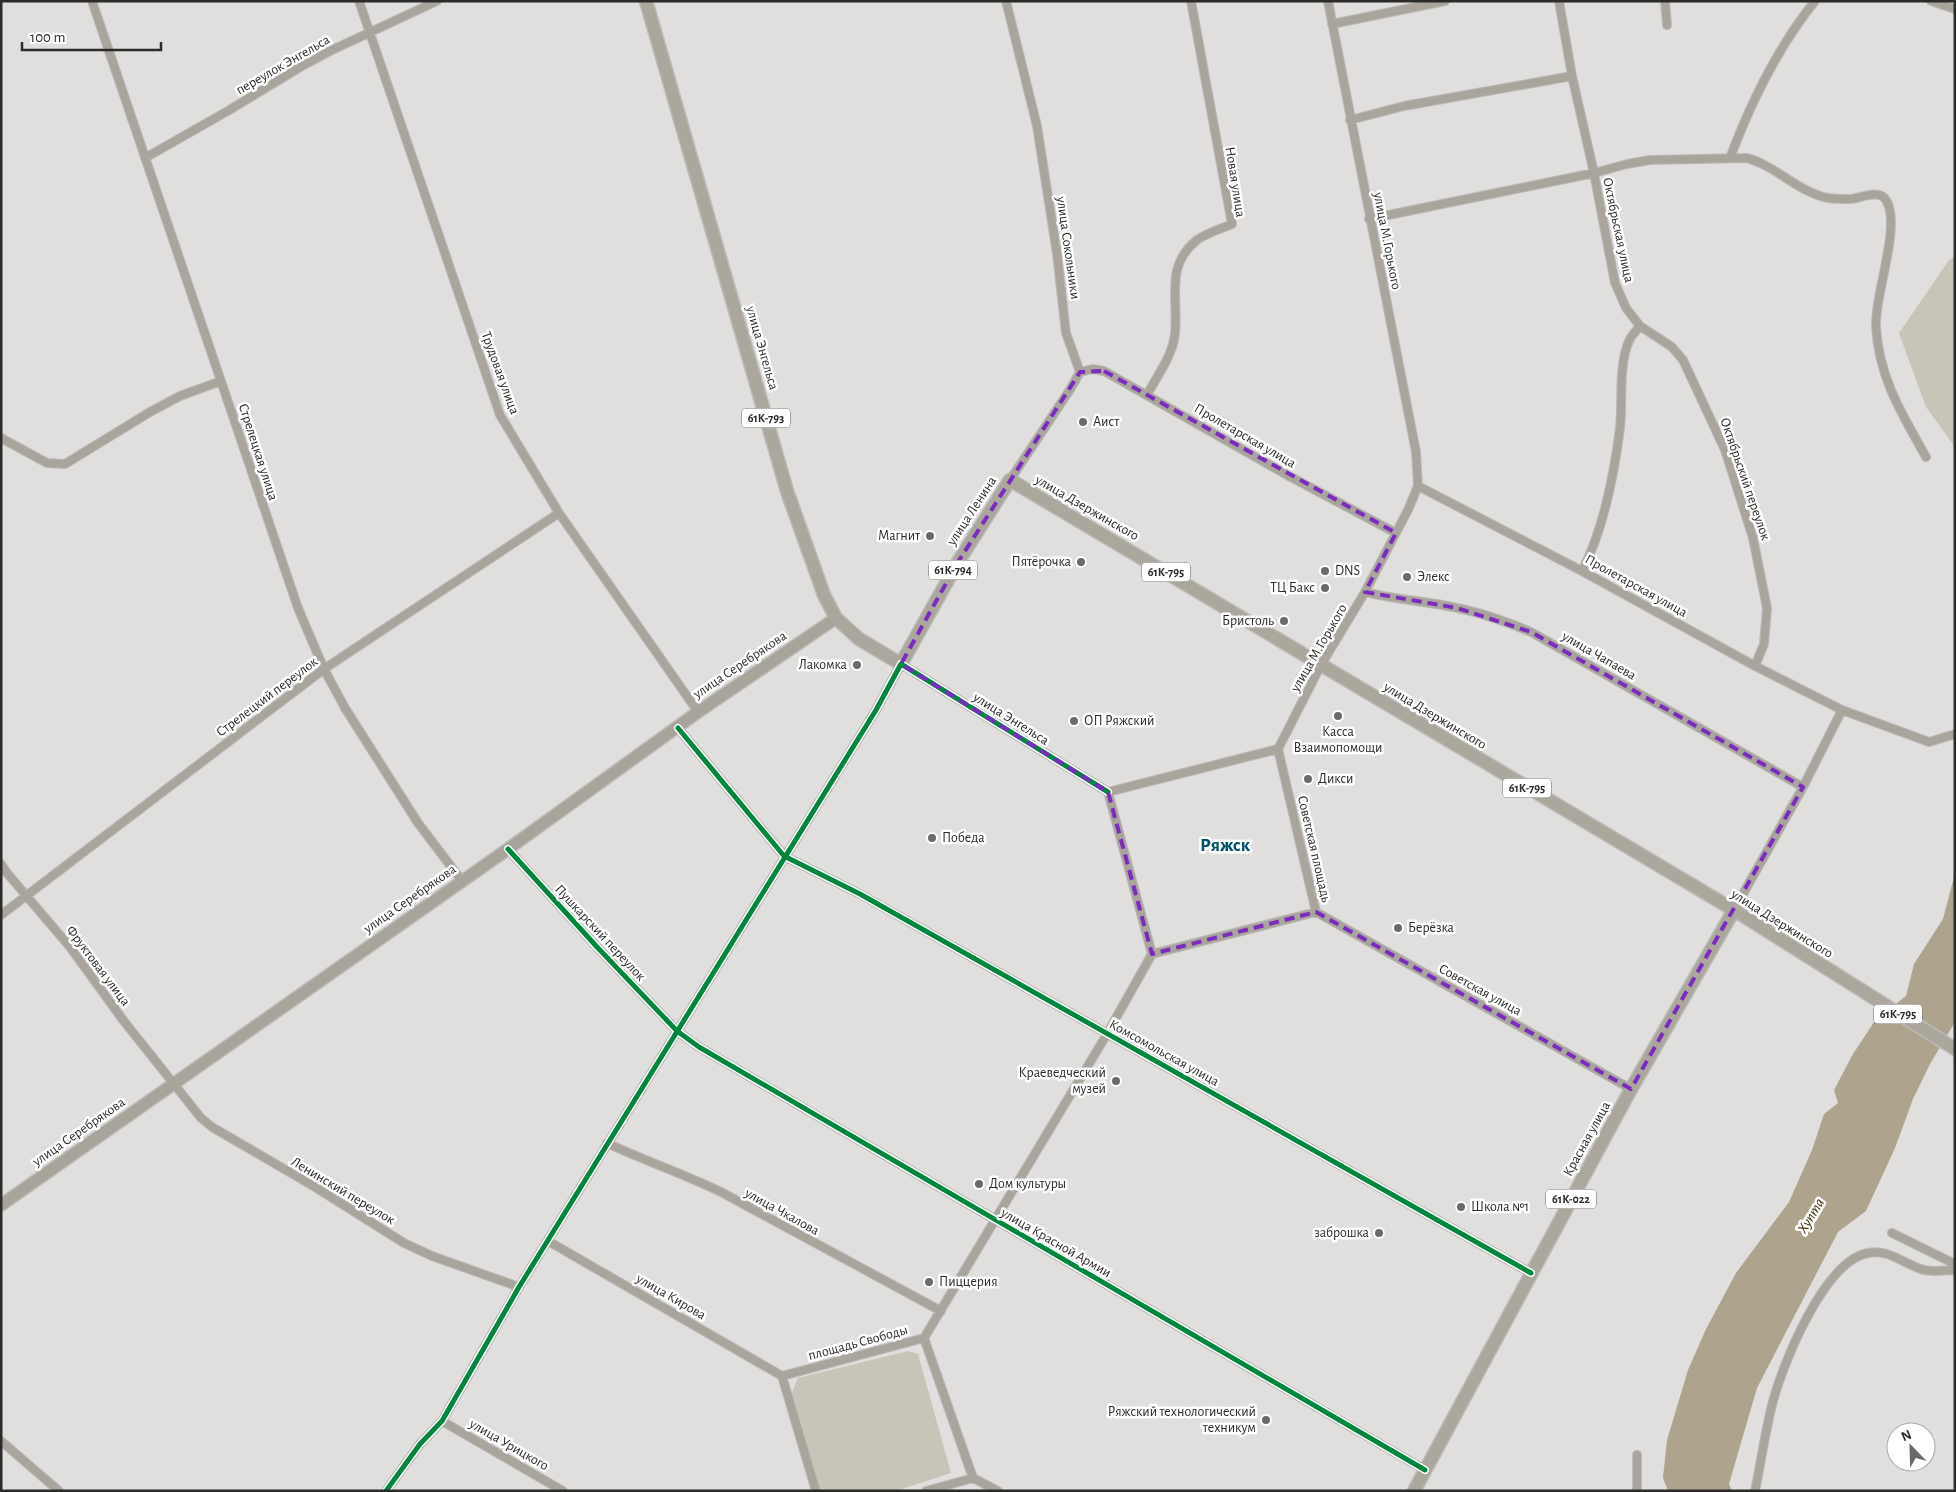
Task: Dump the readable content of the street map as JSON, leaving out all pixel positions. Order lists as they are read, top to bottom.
{
  "streets": {
    "main road": [
      "улица Энгельса",
      "61К-793",
      "улица Дзержинского",
      "улица Ленина",
      "61К-794",
      "61К-795",
      "улица Серебрякова",
      "Красная улица",
      "61К-022"
    ],
    "street": [
      "переулок Энгельса",
      "Новая улица",
      "Октябрьская улица",
      "улица М.Горького",
      "улица Сокольники",
      "Трудовая улица",
      "Пролетарская улица",
      "Стрелецкая улица",
      "Октябрьский переулок",
      "улица Чапаева",
      "Стрелецкий переулок",
      "Советская площадь",
      "Пушкарский переулок",
      "Фруктовая улица",
      "Советская улица",
      "Комсомольская улица",
      "Ленинский переулок",
      "улица Чкалова",
      "улица Красной Армии",
      "улица Кирова",
      "площадь Свободы",
      "улица Урицкого"
    ]
  },
  "crossings": [
    ["переулок Энгельса", "Трудовая улица"],
    ["переулок Энгельса", "Стрелецкая улица"],
    ["Новая улица", "Пролетарская улица"],
    ["Октябрьская улица", "Октябрьский переулок"],
    ["улица М.Горького", "Пролетарская улица"],
    ["улица М.Горького", "улица Дзержинского"],
    ["улица М.Горького", "улица Чапаева"],
    ["улица М.Горького", "Советская площадь"],
    ["улица Сокольники", "Пролетарская улица"],
    ["улица Энгельса", "улица Ленина"],
    ["улица Энгельса", "улица Серебрякова"],
    ["Трудовая улица", "улица Серебрякова"],
    ["Трудовая улица", "Стрелецкий переулок"],
    ["Пролетарская улица", "Октябрьский переулок"],
    ["Стрелецкая улица", "улица Серебрякова"],
    ["Стрелецкая улица", "Стрелецкий переулок"],
    ["улица Дзержинского", "улица Ленина"],
    ["улица Дзержинского", "Красная улица"],
    ["улица Серебрякова", "Пушкарский переулок"],
    ["улица Серебрякова", "Фруктовая улица"],
    ["улица Серебрякова", "Ленинский переулок"],
    ["Стрелецкий переулок", "Фруктовая улица"],
    ["Советская площадь", "Советская улица"],
    ["Пушкарский переулок", "улица Красной Армии"],
    ["Фруктовая улица", "Ленинский переулок"],
    ["Советская улица", "Красная улица"],
    ["Комсомольская улица", "Красная улица"],
    ["Красная улица", "улица Красной Армии"],
    ["улица Кирова", "площадь Свободы"]
  ],
  "districts": ["Ряжск"],
  "water": ["Хупта"],
  "places": [
    "Аист",
    "Магнит",
    "Пятёрочка",
    "DNS",
    "Элекс",
    "ТЦ Бакс",
    "Бристоль",
    "Лакомка",
    "Касса Взаимопомощи",
    "ОП Ряжский",
    "Дикси",
    "Победа",
    "Берёзка",
    "Краеведческий музей",
    "Дом культуры",
    "Школа №1",
    "заброшка",
    "Пиццерия",
    "Ряжский технологический техникум"
  ],
  "scale_bar": "100 m",
  "north": "top left"
}
